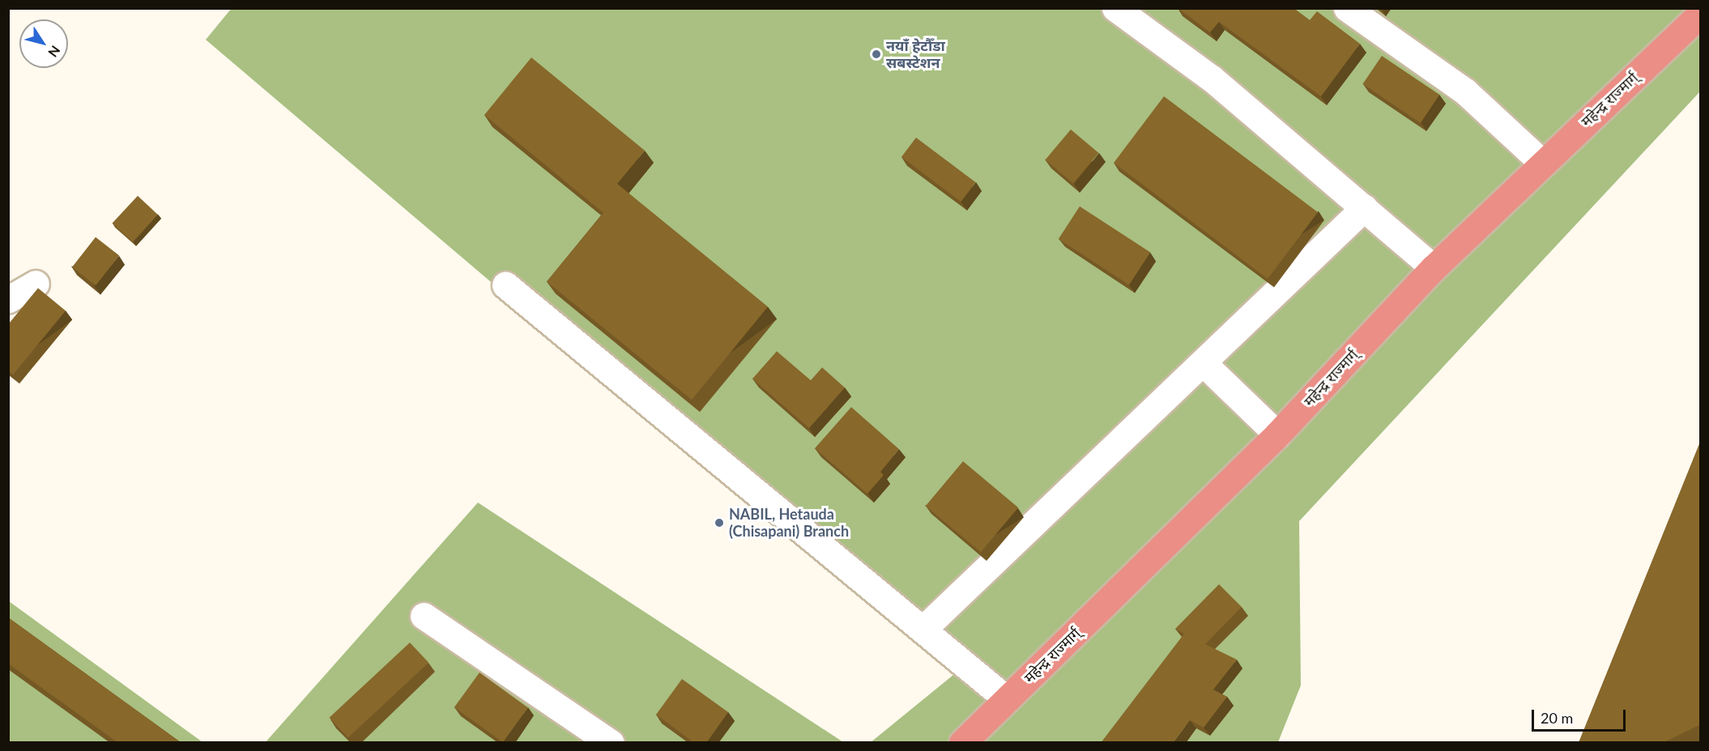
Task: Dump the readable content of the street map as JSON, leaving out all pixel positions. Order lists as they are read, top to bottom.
{
  "streets": {
    "highway": ["महेन्द्र राज्मार्ग्"]
  },
  "places": ["नयाँ हेटौँडा सबस्टेशन", "NABIL, Hetauda (Chisapani) Branch"],
  "scale_bar": "20 m",
  "north": "bottom right"
}
